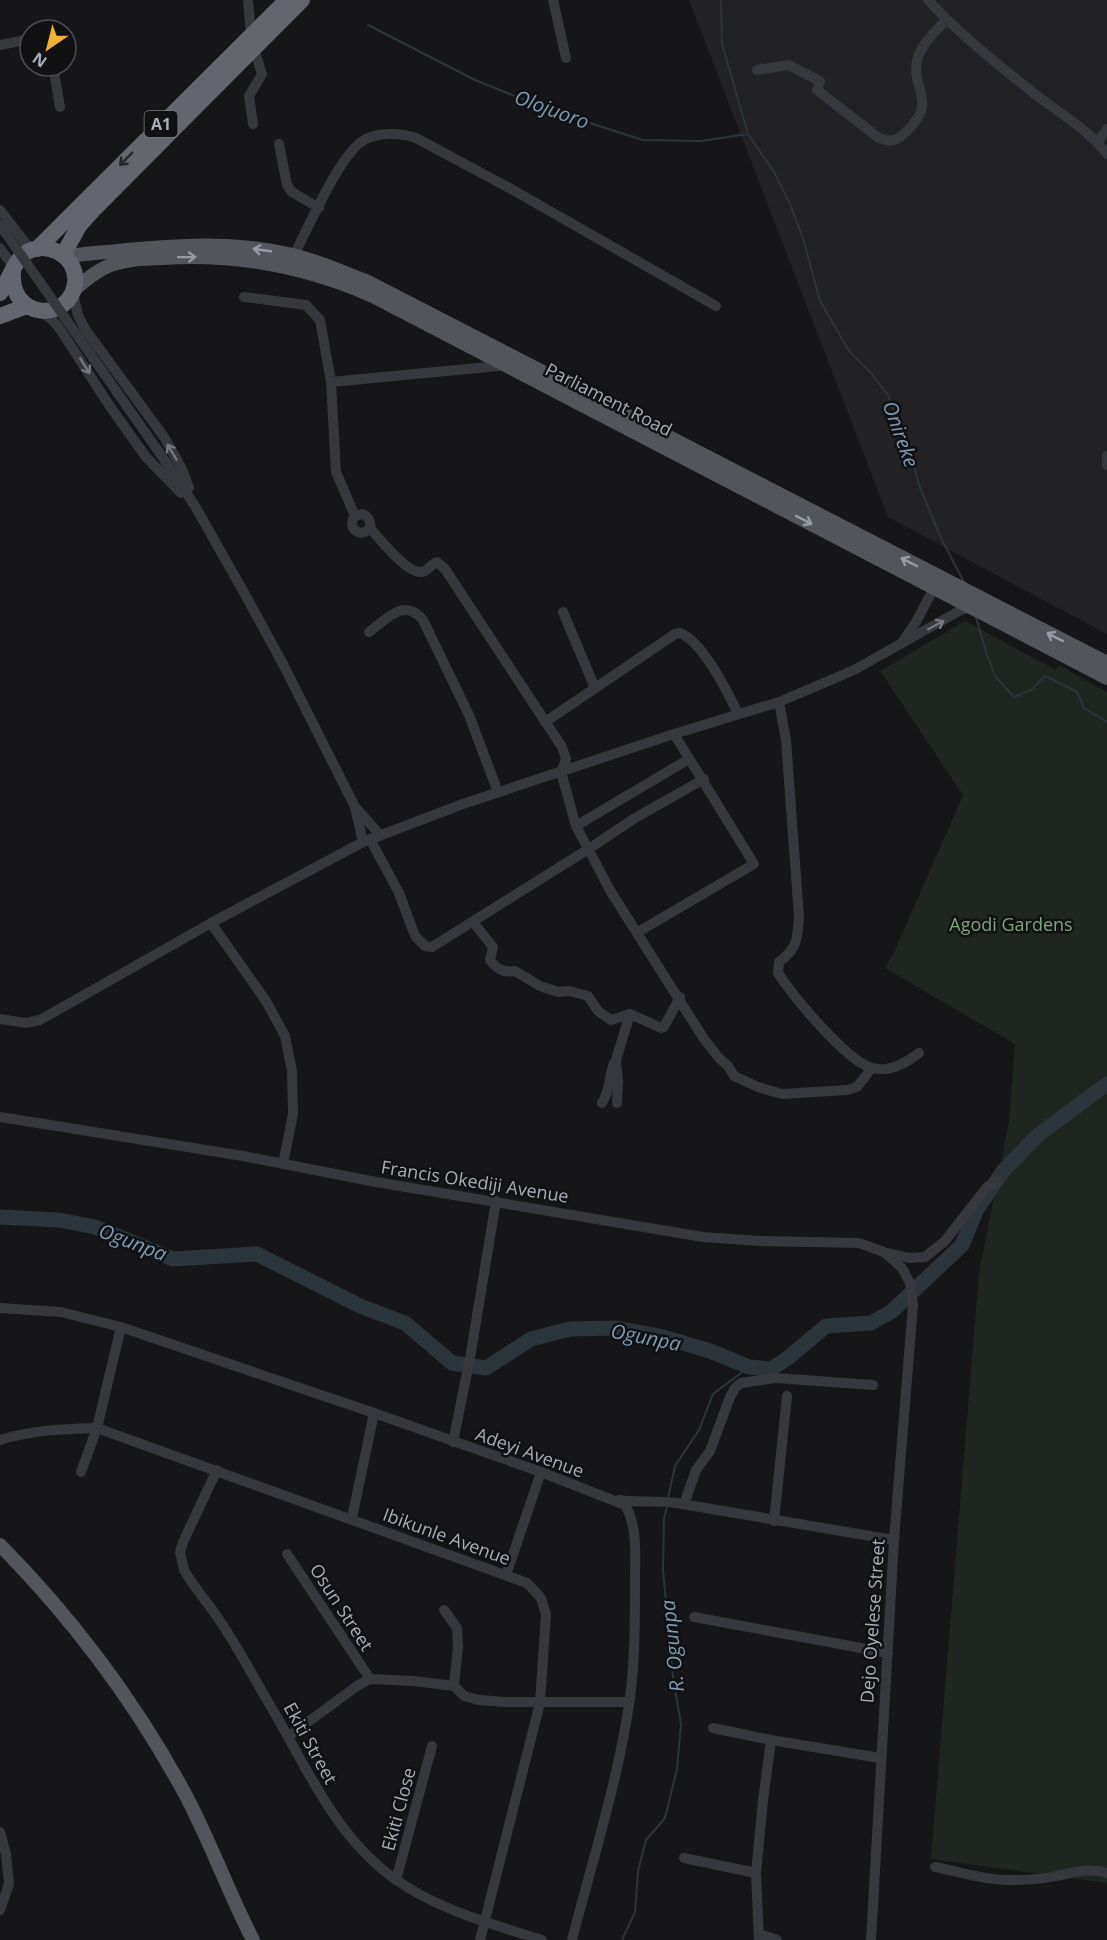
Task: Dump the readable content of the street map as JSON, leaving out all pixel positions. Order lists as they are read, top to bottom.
{
  "streets": {
    "highway": ["A1"],
    "main road": ["Parliament Road"],
    "street": [
      "Francis Okediji Avenue",
      "Adeyi Avenue",
      "Ibikunle Avenue",
      "Osun Street",
      "Dejo Oyelese Street",
      "Ekiti Street",
      "Ekiti Close"
    ]
  },
  "crossings": [
    ["A1", "Parliament Road"],
    ["Francis Okediji Avenue", "Dejo Oyelese Street"],
    ["Ibikunle Avenue", "Ekiti Street"],
    ["Ekiti Street", "Ekiti Close"]
  ],
  "water": [
    "Olojuoro",
    "Onireke",
    "Ogunpa",
    "R. Ogunpa"
  ],
  "parks": ["Agodi Gardens"],
  "north": "bottom left"
}
